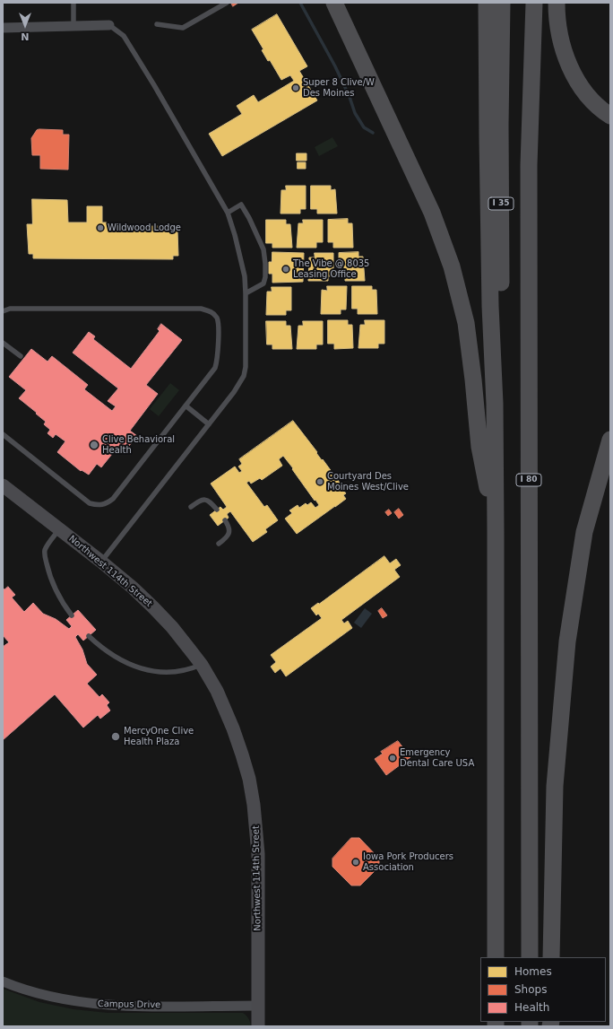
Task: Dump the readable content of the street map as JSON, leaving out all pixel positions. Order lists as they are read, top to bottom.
{
  "streets": {
    "highway": ["I 35", "I 80"],
    "street": ["Northwest 114th Street", "Campus Drive"]
  },
  "crossings": [
    ["Northwest 114th Street", "Campus Drive"]
  ],
  "places": [
    "Super 8 Clive/W Des Moines",
    "Wildwood Lodge",
    "The Vibe @ 8035 Leasing Office",
    "Clive Behavioral Health",
    "Courtyard Des Moines West/Clive",
    "MercyOne Clive Health Plaza",
    "Emergency Dental Care USA",
    "Iowa Pork Producers Association"
  ],
  "legend": ["Homes", "Shops", "Health"],
  "north": "bottom"
}
